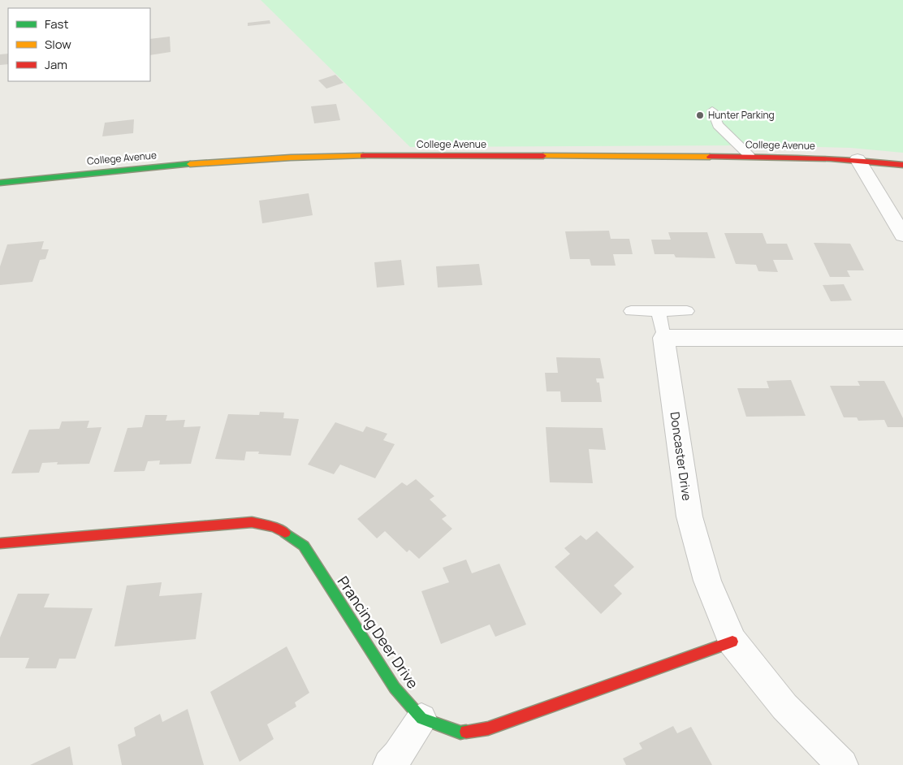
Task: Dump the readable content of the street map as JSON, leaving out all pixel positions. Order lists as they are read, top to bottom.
{
  "streets": {
    "street": ["College Avenue", "Doncaster Drive", "Prancing Deer Drive"]
  },
  "crossings": [
    ["Doncaster Drive", "Prancing Deer Drive"]
  ],
  "places": ["Hunter Parking"],
  "legend": ["Fast", "Slow", "Jam"]
}
